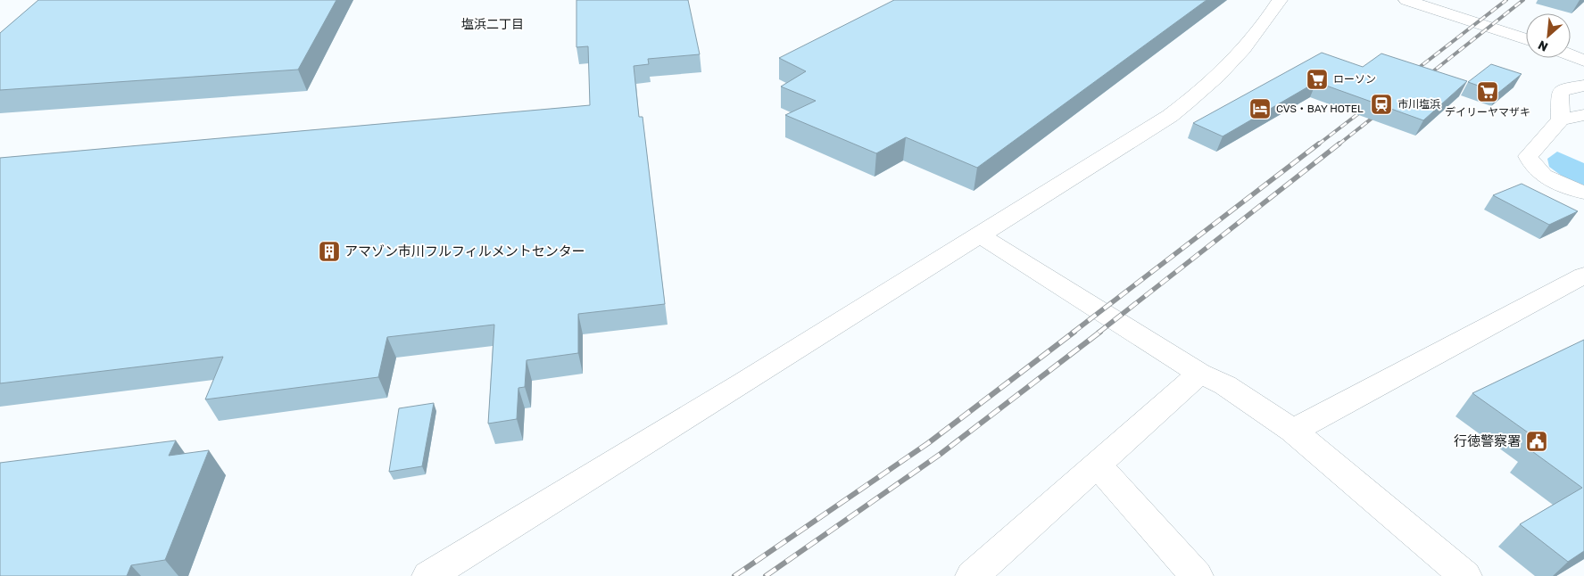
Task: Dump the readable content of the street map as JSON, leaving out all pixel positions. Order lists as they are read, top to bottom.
{
  "districts": ["塩浜二丁目"],
  "places": {
    "supermarket": ["ローソン", "デイリーヤマザキ"],
    "station": ["市川塩浜"],
    "hotel": ["CVS・BAY HOTEL"],
    "building": ["アマゾン市川フルフィルメントセンター"],
    "public building": ["行徳警察署"]
  },
  "north": "bottom left"
}
